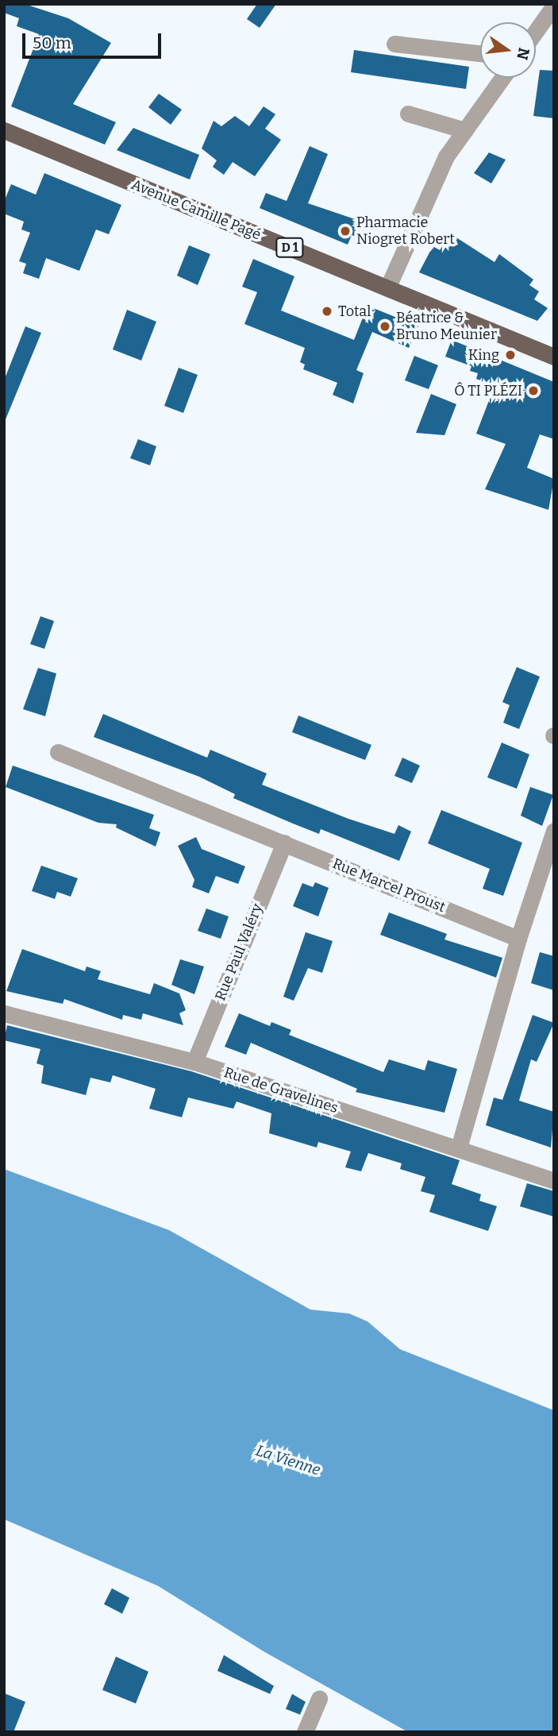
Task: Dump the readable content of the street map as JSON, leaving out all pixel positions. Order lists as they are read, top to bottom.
{
  "streets": {
    "main road": ["Avenue Camille Pagé", "D 1"],
    "street": ["Rue Marcel Proust", "Rue Paul Valéry", "Rue de Gravelines"]
  },
  "crossings": [
    ["Avenue Camille Pagé", "D 1"],
    ["Rue Marcel Proust", "Rue Paul Valéry"],
    ["Rue Paul Valéry", "Rue de Gravelines"]
  ],
  "water": ["La Vienne"],
  "places": [
    "Pharmacie Niogret Robert",
    "Total",
    "Béatrice & Bruno Meunier",
    "King",
    "Ô TI PLÉZI"
  ],
  "scale_bar": "50 m",
  "north": "right"
}
